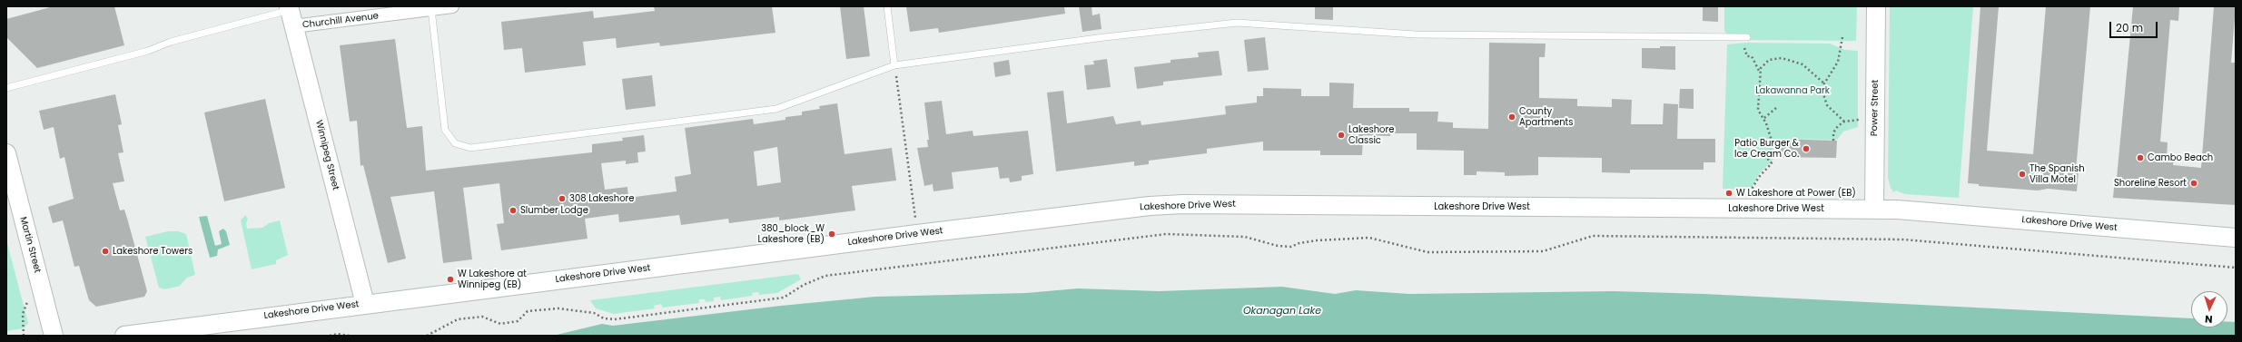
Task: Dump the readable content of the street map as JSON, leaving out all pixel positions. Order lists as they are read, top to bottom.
{
  "streets": {
    "street": [
      "Churchill Avenue",
      "Power Street",
      "Winnipeg Street",
      "Lakeshore Drive West",
      "Martin Street"
    ]
  },
  "crossings": [
    ["Churchill Avenue", "Winnipeg Street"],
    ["Power Street", "Lakeshore Drive West"],
    ["Winnipeg Street", "Lakeshore Drive West"]
  ],
  "water": ["Okanagan Lake"],
  "parks": ["Lakawanna Park"],
  "places": [
    "County Apartments",
    "Lakeshore Classic",
    "Patio Burger & Ice Cream Co.",
    "Cambo Beach",
    "The Spanish Villa Motel",
    "Shoreline Resort",
    "W Lakeshore at Power (EB)",
    "308 Lakeshore",
    "Slumber Lodge",
    "380_block_W Lakeshore (EB)",
    "Lakeshore Towers",
    "W Lakeshore at Winnipeg (EB)"
  ],
  "scale_bar": "20 m",
  "north": "bottom"
}
